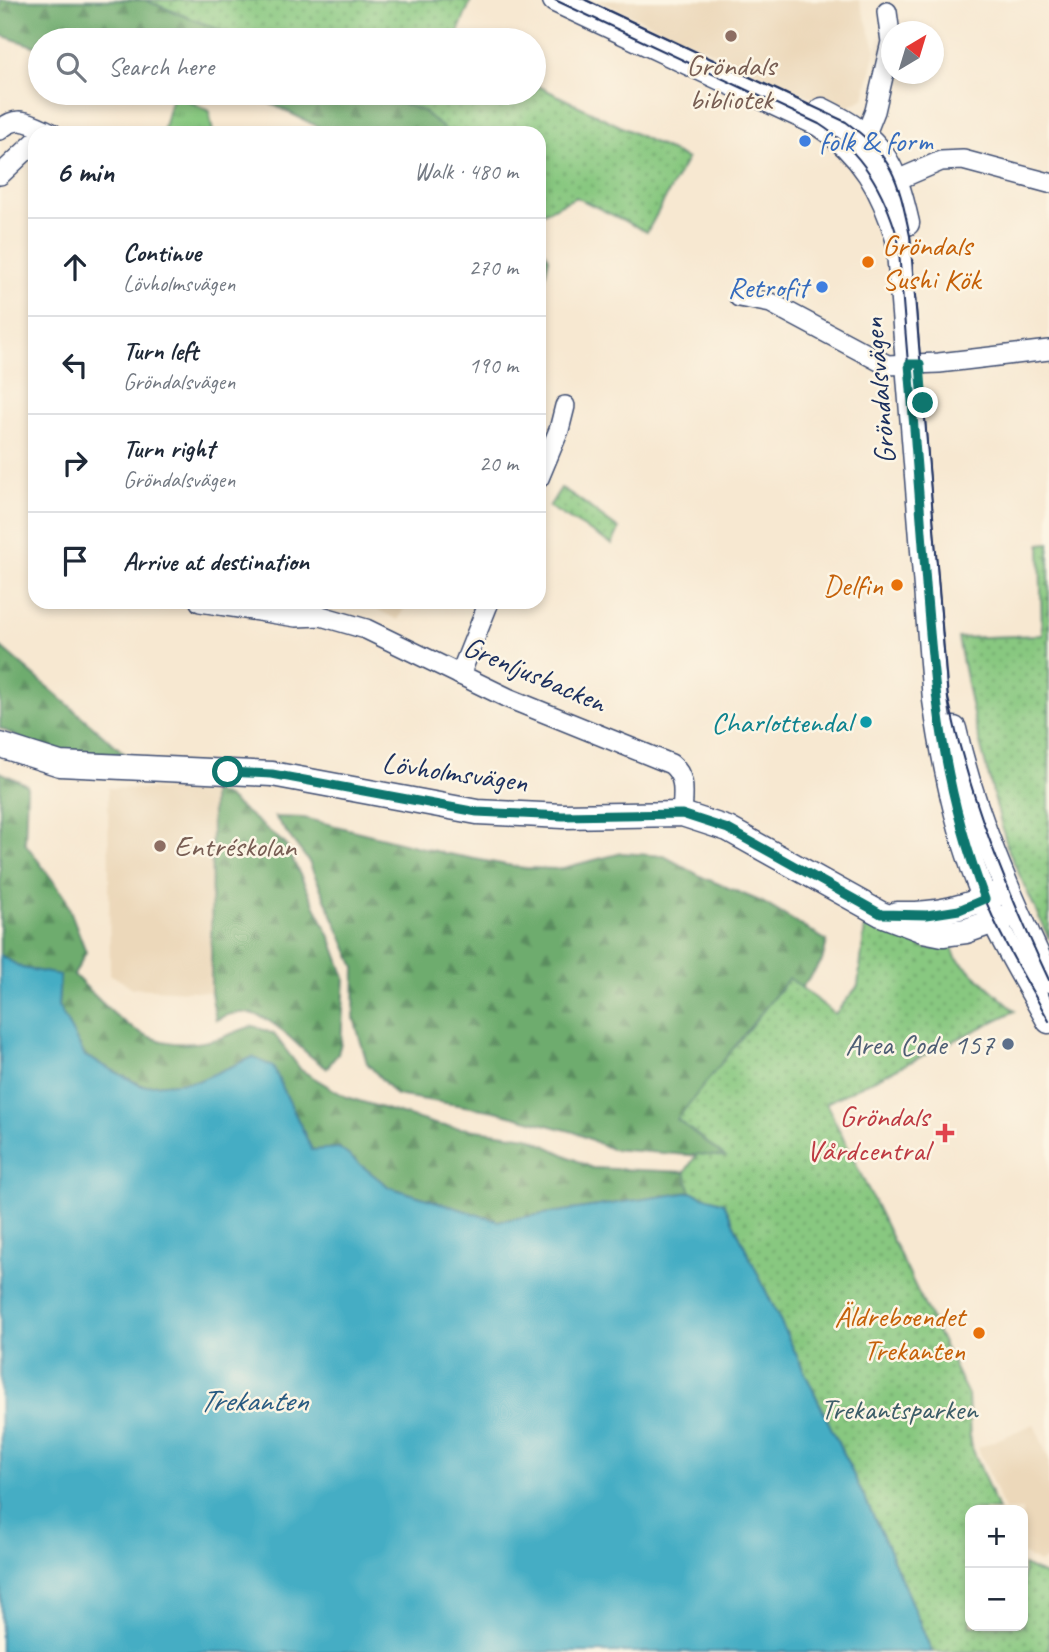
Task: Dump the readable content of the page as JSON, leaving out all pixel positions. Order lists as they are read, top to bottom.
{
  "streets": {
    "street": ["Gröndalsvägen", "Grenljusbacken", "Lövholmsvägen"]
  },
  "crossings": [
    ["Gröndalsvägen", "Lövholmsvägen"],
    ["Grenljusbacken", "Lövholmsvägen"]
  ],
  "water": ["Trekanten"],
  "parks": ["Trekantsparken"],
  "places": {
    "other": [
      "Gröndals bibliotek",
      "folk & form",
      "Gröndals Sushi Kök",
      "Retrofit",
      "Delfin",
      "Charlottendal",
      "Entréskolan",
      "Area Code 157",
      "Äldreboendet Trekanten"
    ],
    "health": ["Gröndals Vårdcentral"]
  },
  "north": "top right",
  "page": {
    "search": "Search here",
    "heading": ["6 min", "Walk · 480 m"],
    "list": [
      ["Continue", "Lövholmsvägen", "270 m"],
      ["Turn left", "Gröndalsvägen", "190 m"],
      ["Turn right", "Gröndalsvägen", "20 m"],
      "Arrive at destination"
    ],
    "map_buttons": ["+", "−"]
  }
}
